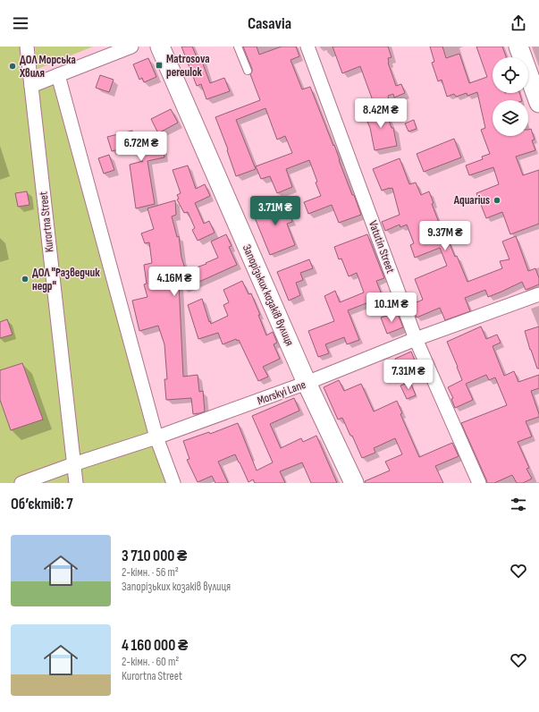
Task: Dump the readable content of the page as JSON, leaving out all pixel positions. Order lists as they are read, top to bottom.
{
  "streets": {
    "main road": ["Запорізьких козаків вулиця"],
    "street": ["Kurortna Street", "Vatutin Street", "Morskyi Lane"]
  },
  "crossings": [
    ["Kurortna Street", "Morskyi Lane"],
    ["Vatutin Street", "Morskyi Lane"],
    ["Запорізьких козаків вулиця", "Morskyi Lane"]
  ],
  "places": {
    "transit": ["Matrosova pereulok"],
    "other": ["ДОЛ Морська Хвиля", "Aquarius", "ДОЛ \"Разведчик недр\""]
  },
  "page": {
    "header": "Casavia",
    "price": [
      "8.42M ₴",
      "6.72M ₴",
      "3.71M ₴",
      "9.37M ₴",
      "4.16M ₴",
      "10.1M ₴",
      "7.31M ₴"
    ],
    "heading": "Об’єктів: 7",
    "list": [
      {
        "name": "3 710 000 ₴",
        "note": "2-кімн. · 56 m² · Запорізьких козаків вулиця"
      },
      {
        "name": "4 160 000 ₴",
        "note": "2-кімн. · 60 m² · Kurortna Street"
      }
    ]
  }
}
